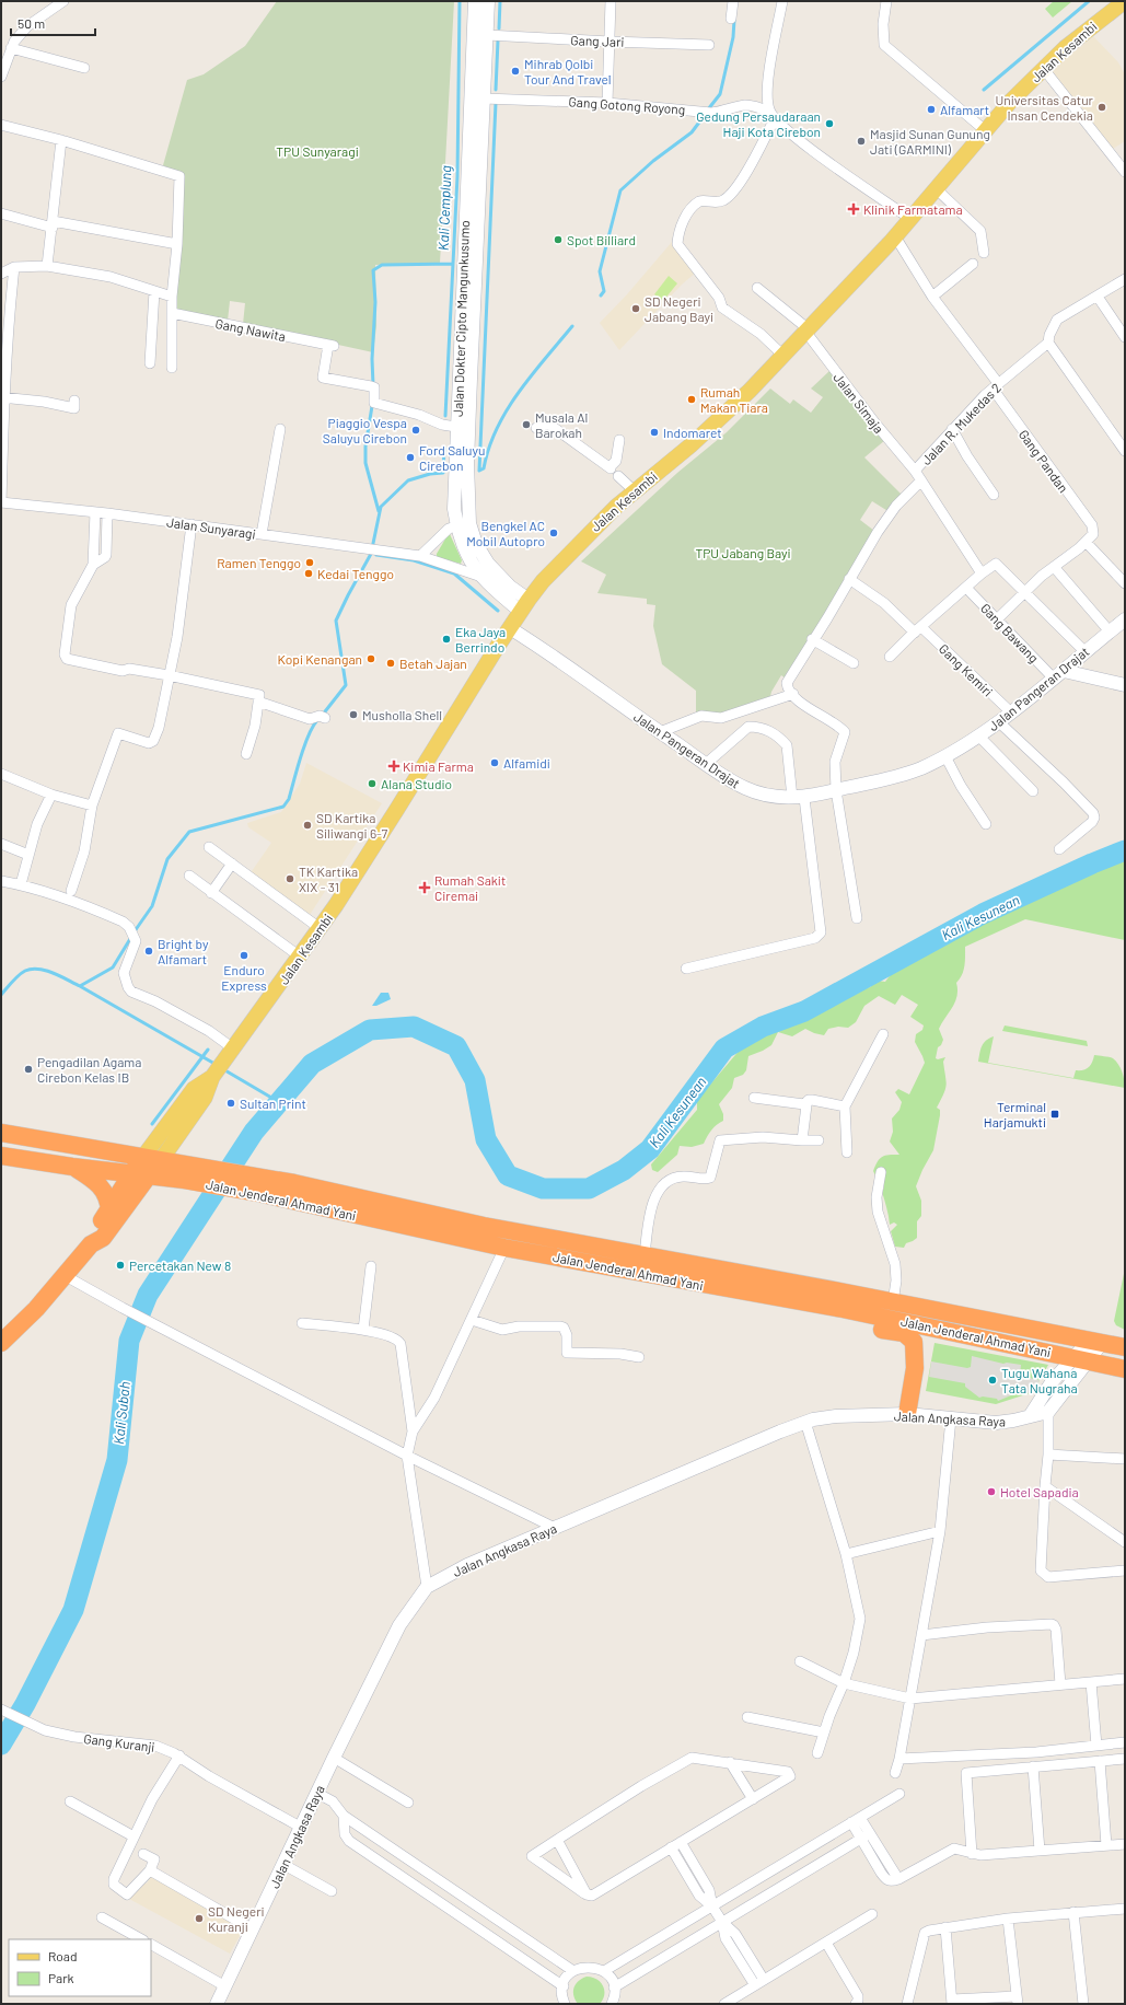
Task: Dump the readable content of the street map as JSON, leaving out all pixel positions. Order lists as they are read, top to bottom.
{
  "streets": {
    "highway": ["Jalan Kesambi", "Jalan Jenderal Ahmad Yani"],
    "street": [
      "Gang Jari",
      "Gang Gotong Royong",
      "Jalan Dokter Cipto Mangunkusumo",
      "Gang Nawita",
      "Jalan Simaja",
      "Jalan R. Mukedas 2",
      "Gang Pandan",
      "Jalan Sunyaragi",
      "Gang Bawang",
      "Gang Kemiri",
      "Jalan Pangeran Drajat",
      "Jalan Angkasa Raya",
      "Gang Kuranji"
    ]
  },
  "crossings": [
    ["Gang Jari", "Jalan Dokter Cipto Mangunkusumo"],
    ["Jalan Kesambi", "Jalan Dokter Cipto Mangunkusumo"],
    ["Jalan Kesambi", "Jalan Simaja"],
    ["Jalan Kesambi", "Gang Pandan"],
    ["Jalan Kesambi", "Jalan Pangeran Drajat"],
    ["Jalan Kesambi", "Jalan Jenderal Ahmad Yani"],
    ["Gang Gotong Royong", "Jalan Dokter Cipto Mangunkusumo"],
    ["Jalan Dokter Cipto Mangunkusumo", "Gang Nawita"],
    ["Jalan Dokter Cipto Mangunkusumo", "Jalan Sunyaragi"],
    ["Jalan Simaja", "Jalan R. Mukedas 2"],
    ["Jalan R. Mukedas 2", "Gang Pandan"],
    ["Gang Bawang", "Jalan Pangeran Drajat"],
    ["Gang Kemiri", "Jalan Pangeran Drajat"],
    ["Jalan Angkasa Raya", "Gang Kuranji"]
  ],
  "water": ["Kali Cemplung", "Kali Kesunean", "Kali Subah"],
  "parks": ["TPU Sunyaragi", "TPU Jabang Bayi"],
  "places": {
    "other": [
      "Mihrab Qolbi Tour And Travel",
      "Universitas Catur Insan Cendekia",
      "Alfamart",
      "Gedung Persaudaraan Haji Kota Cirebon",
      "Masjid Sunan Gunung Jati (GARMINI)",
      "Spot Billiard",
      "SD Negeri Jabang Bayi",
      "Rumah Makan Tiara",
      "Musala Al Barokah",
      "Piaggio Vespa Saluyu Cirebon",
      "Indomaret",
      "Ford Saluyu Cirebon",
      "Bengkel AC Mobil Autopro",
      "Ramen Tenggo",
      "Kedai Tenggo",
      "Eka Jaya Berrindo",
      "Kopi Kenangan",
      "Betah Jajan",
      "Musholla Shell",
      "Alfamidi",
      "Alana Studio",
      "SD Kartika Siliwangi 6-7",
      "TK Kartika XIX - 31",
      "Bright by Alfamart",
      "Enduro Express",
      "Pengadilan Agama Cirebon Kelas IB",
      "Sultan Print",
      "Percetakan New 8",
      "Tugu Wahana Tata Nugraha",
      "Hotel Sapadia",
      "SD Negeri Kuranji"
    ],
    "health": ["Klinik Farmatama", "Kimia Farma", "Rumah Sakit Ciremai"],
    "transit": ["Terminal Harjamukti"]
  },
  "legend": ["Road", "Park"],
  "scale_bar": "50 m"
}
